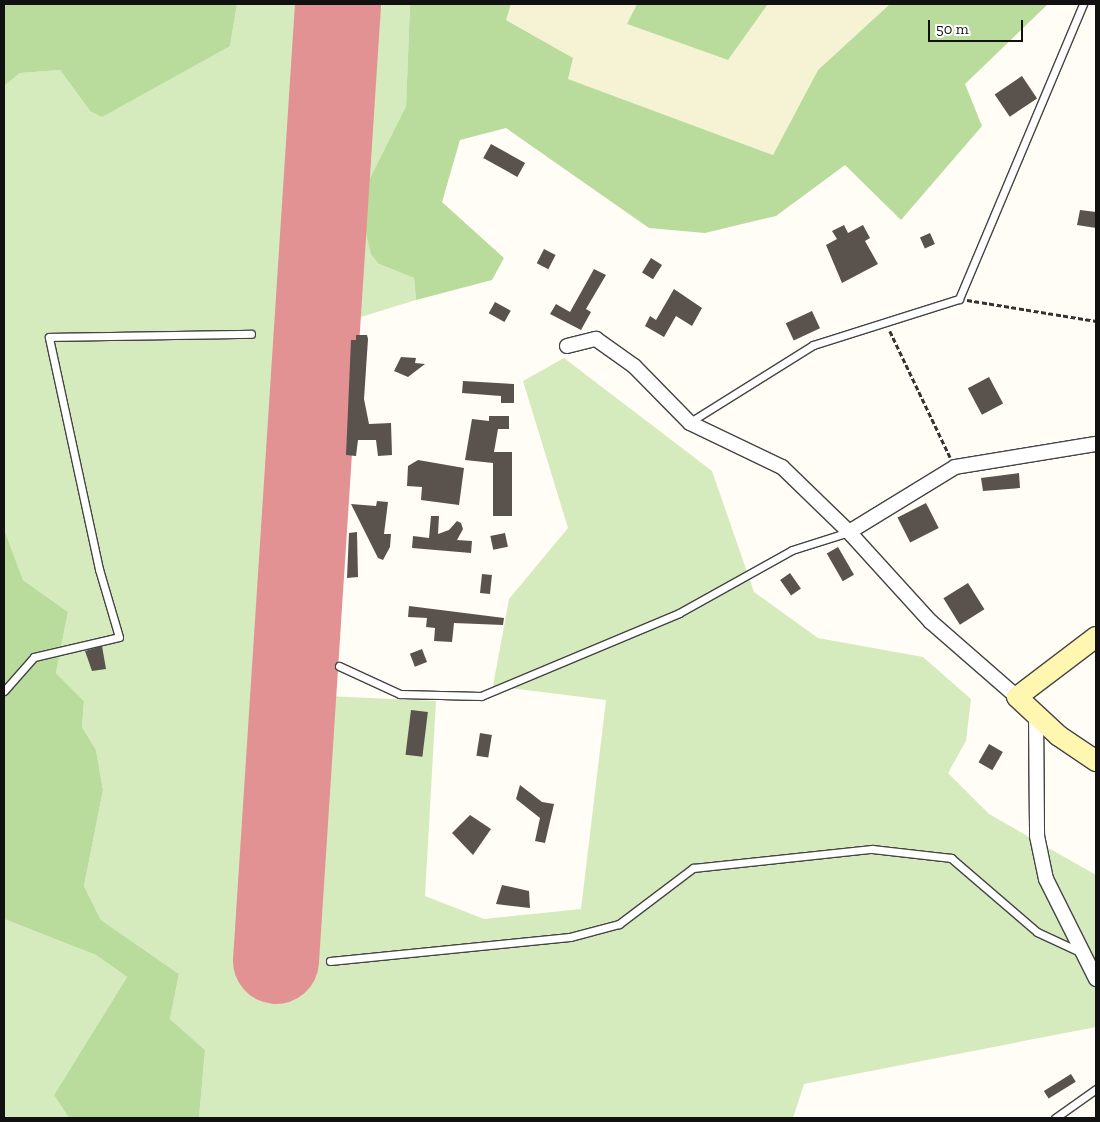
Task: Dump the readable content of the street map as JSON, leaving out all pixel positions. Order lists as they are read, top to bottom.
{
  "scale_bar": "50 m"
}
